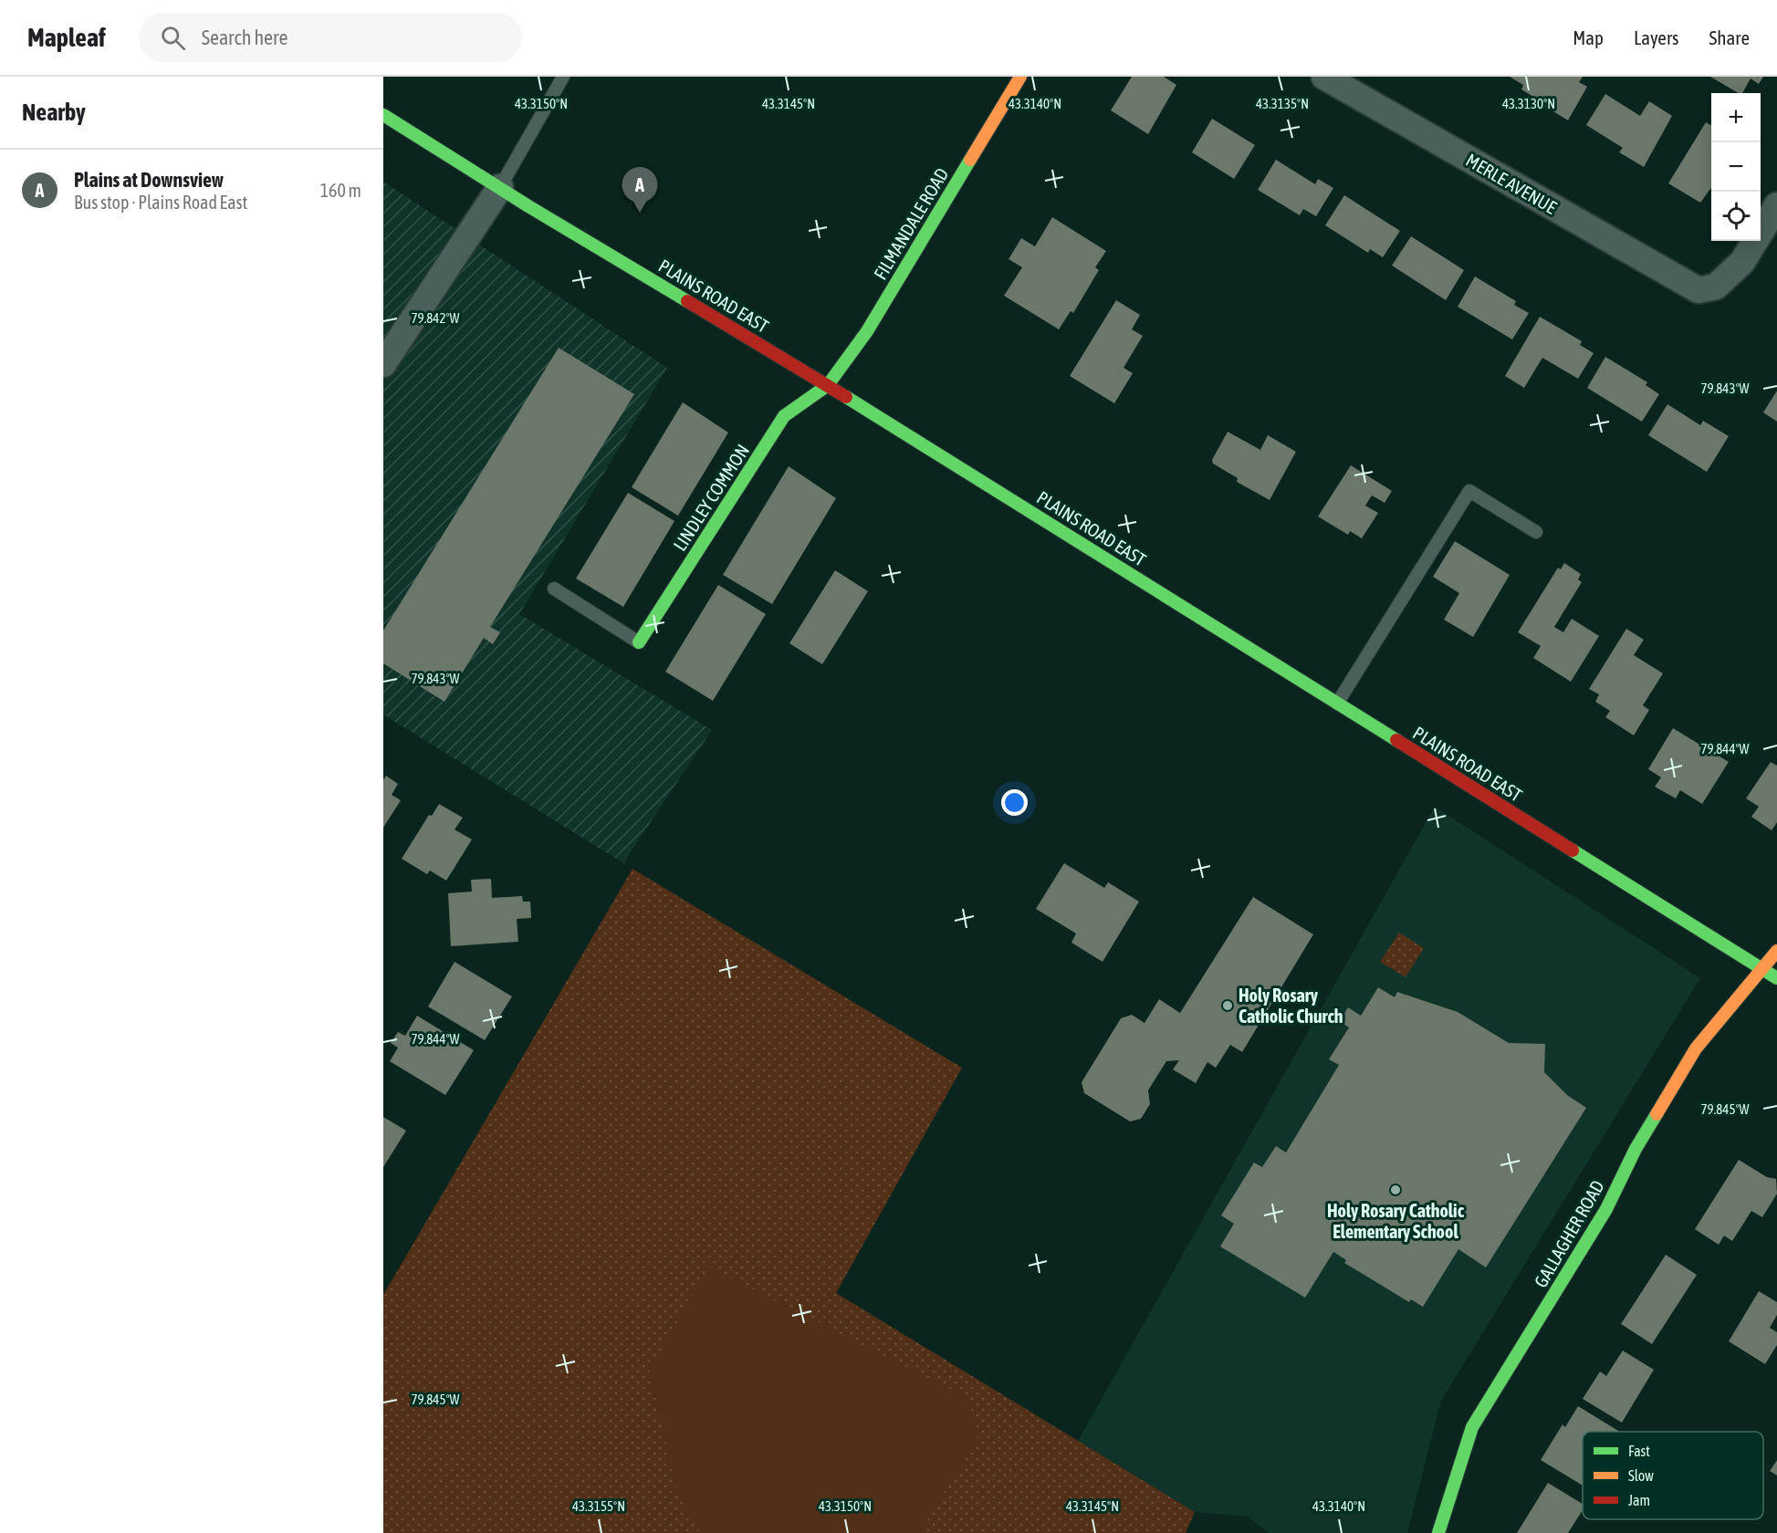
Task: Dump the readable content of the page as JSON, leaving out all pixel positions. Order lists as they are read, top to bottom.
{
  "streets": {
    "main road": [
      "FILMANDALE ROAD",
      "PLAINS ROAD EAST",
      "LINDLEY COMMON",
      "GALLAGHER ROAD"
    ],
    "street": ["MERLE AVENUE"]
  },
  "crossings": [
    ["FILMANDALE ROAD", "PLAINS ROAD EAST"],
    ["FILMANDALE ROAD", "LINDLEY COMMON"],
    ["PLAINS ROAD EAST", "LINDLEY COMMON"],
    ["PLAINS ROAD EAST", "GALLAGHER ROAD"]
  ],
  "places": ["Holy Rosary Catholic Church", "Holy Rosary Catholic Elementary School"],
  "legend": ["Fast", "Slow", "Jam"],
  "page": {
    "header": "Mapleaf",
    "search": "Search here",
    "nav": ["Map", "Layers", "Share"],
    "heading": "Nearby",
    "map_buttons": ["+", "−"],
    "list": [
      {
        "mark": "A",
        "name": "Plains at Downsview",
        "note": "Bus stop · Plains Road East",
        "value": "160 m"
      }
    ],
    "pins": "A"
  },
  "coordinates": [
    "43.3150°N",
    "43.3145°N",
    "43.3140°N",
    "43.3135°N",
    "43.3130°N",
    "79.842°W",
    "79.843°W",
    "79.844°W",
    "79.845°W",
    "43.3155°N"
  ]
}
